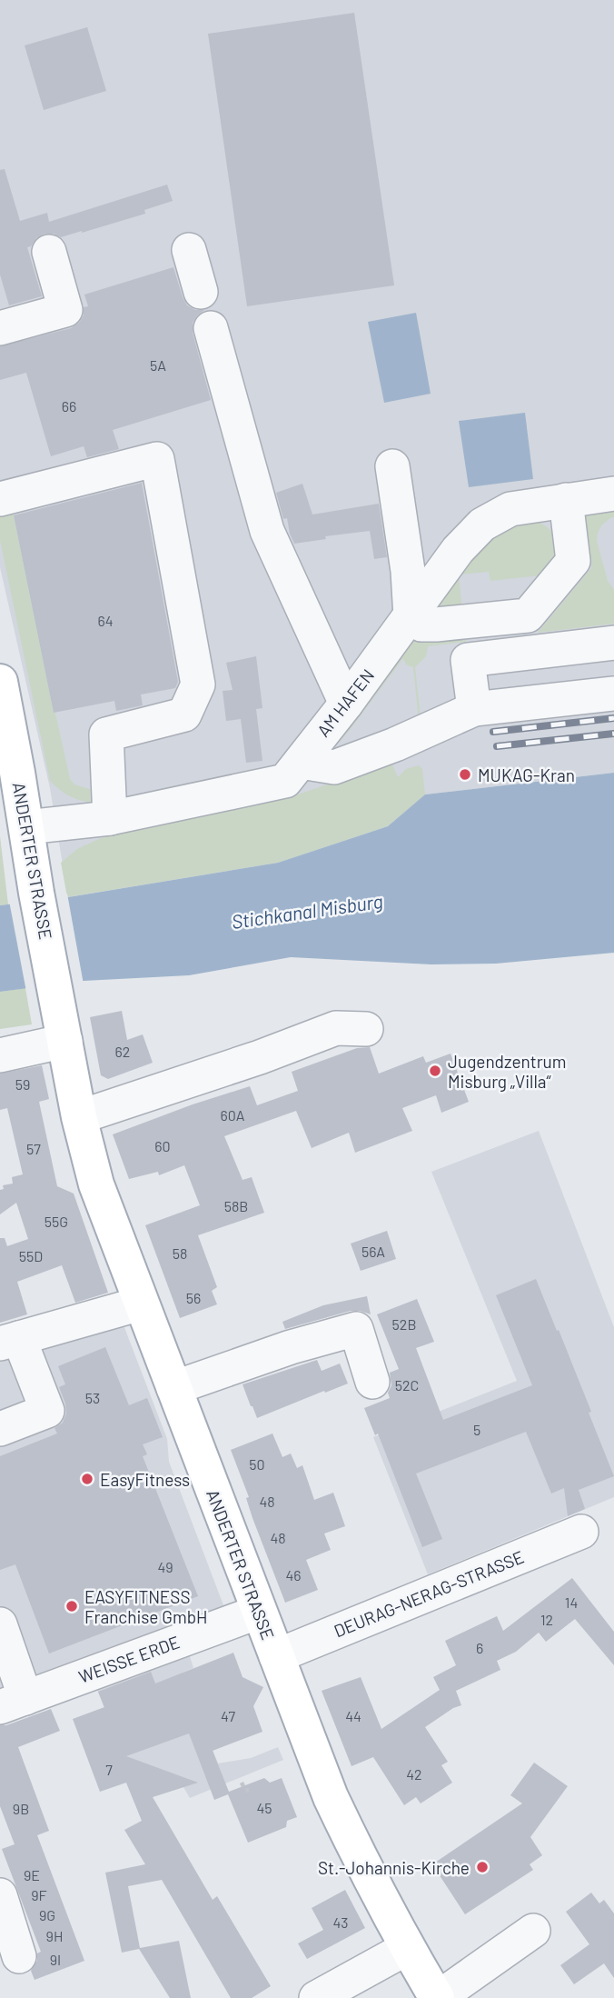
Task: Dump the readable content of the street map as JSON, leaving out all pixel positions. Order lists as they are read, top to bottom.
{
  "streets": {
    "main road": ["ANDERTER STRASSE"],
    "street": ["AM HAFEN", "DEURAG-NERAG-STRASSE", "WEISSE ERDE"]
  },
  "crossings": [
    ["AM HAFEN", "ANDERTER STRASSE"],
    ["ANDERTER STRASSE", "DEURAG-NERAG-STRASSE"],
    ["ANDERTER STRASSE", "WEISSE ERDE"]
  ],
  "water": ["Stichkanal Misburg"],
  "places": [
    "MUKAG-Kran",
    "Jugendzentrum Misburg „Villa“",
    "EasyFitness",
    "EASYFITNESS Franchise GmbH",
    "St.-Johannis-Kirche"
  ],
  "house_numbers": [
    "5A",
    "66",
    "64",
    "62",
    "59",
    "60A",
    "60",
    "57",
    "58B",
    "55G",
    "56A",
    "58",
    "55D",
    "56",
    "52B",
    "52C",
    "53",
    "5",
    "50",
    "48",
    "48",
    "49",
    "46",
    "14",
    "12",
    "6",
    "47",
    "44",
    "7",
    "42",
    "45",
    "9B",
    "9E",
    "9F",
    "9G",
    "43",
    "9H",
    "9I"
  ]
}
